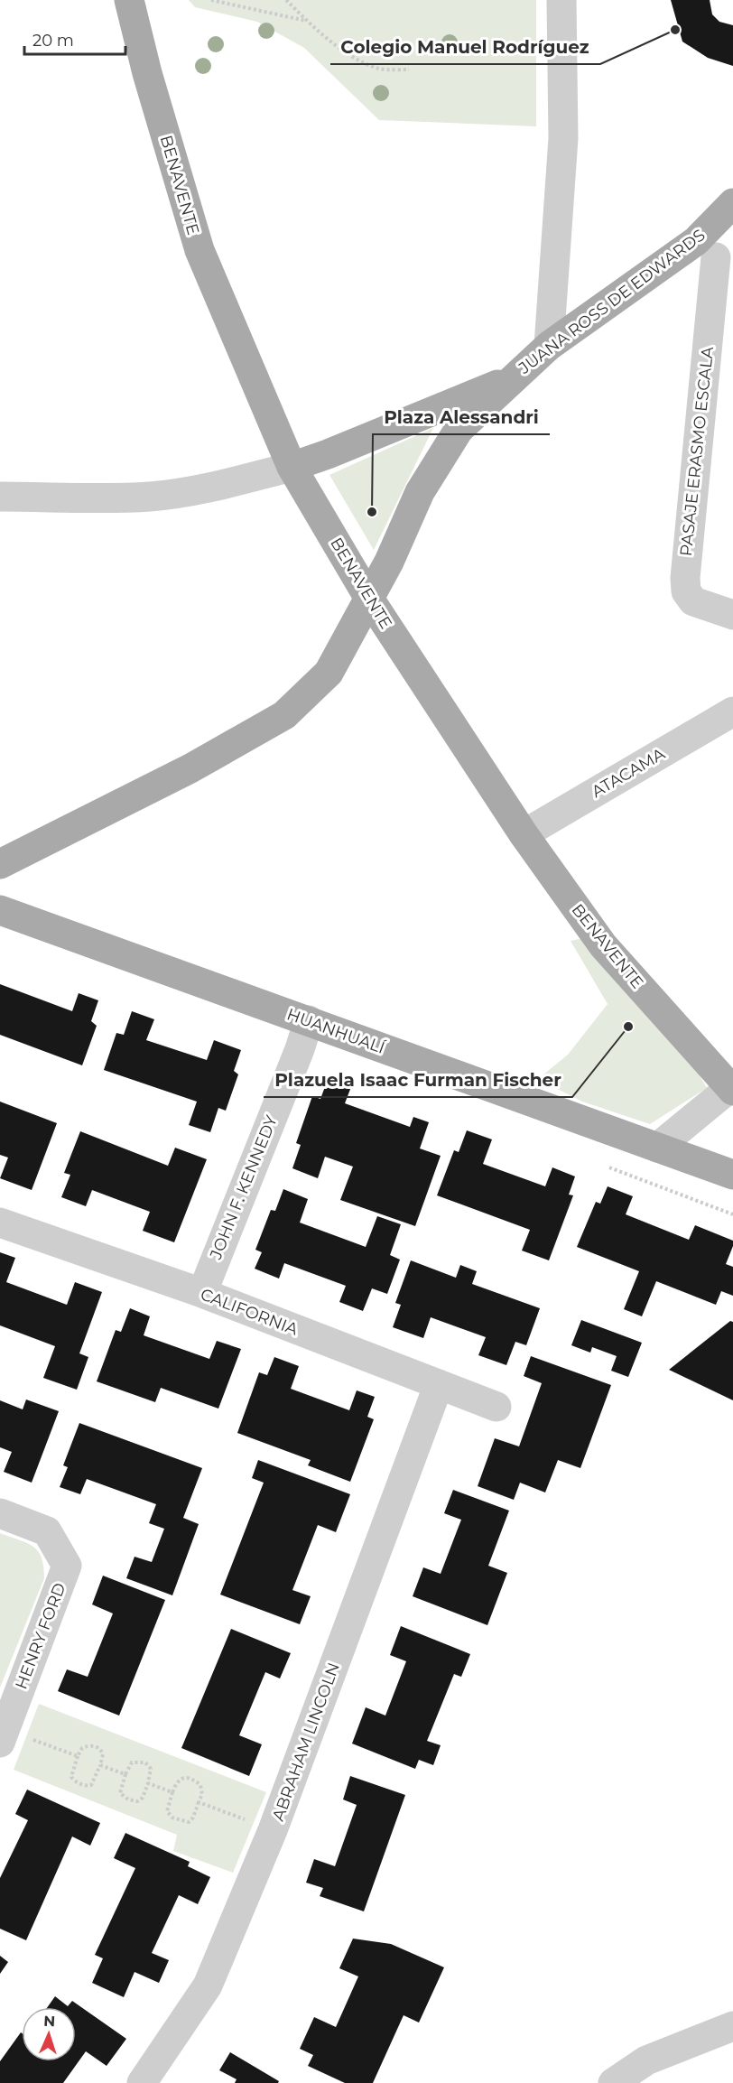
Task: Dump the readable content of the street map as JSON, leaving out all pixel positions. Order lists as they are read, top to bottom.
{
  "streets": {
    "main road": ["BENAVENTE", "JUANA ROSS DE EDWARDS", "HUANHUALÍ"],
    "street": [
      "PASAJE ERASMO ESCALA",
      "ATACAMA",
      "JOHN F. KENNEDY",
      "CALIFORNIA",
      "HENRY FORD",
      "ABRAHAM LINCOLN"
    ]
  },
  "crossings": [
    ["BENAVENTE", "JUANA ROSS DE EDWARDS"],
    ["BENAVENTE", "ATACAMA"],
    ["JUANA ROSS DE EDWARDS", "PASAJE ERASMO ESCALA"],
    ["HUANHUALÍ", "JOHN F. KENNEDY"],
    ["JOHN F. KENNEDY", "CALIFORNIA"],
    ["CALIFORNIA", "ABRAHAM LINCOLN"]
  ],
  "places": ["Colegio Manuel Rodríguez", "Plaza Alessandri", "Plazuela Isaac Furman Fischer"],
  "scale_bar": "20 m",
  "north": "top"
}
